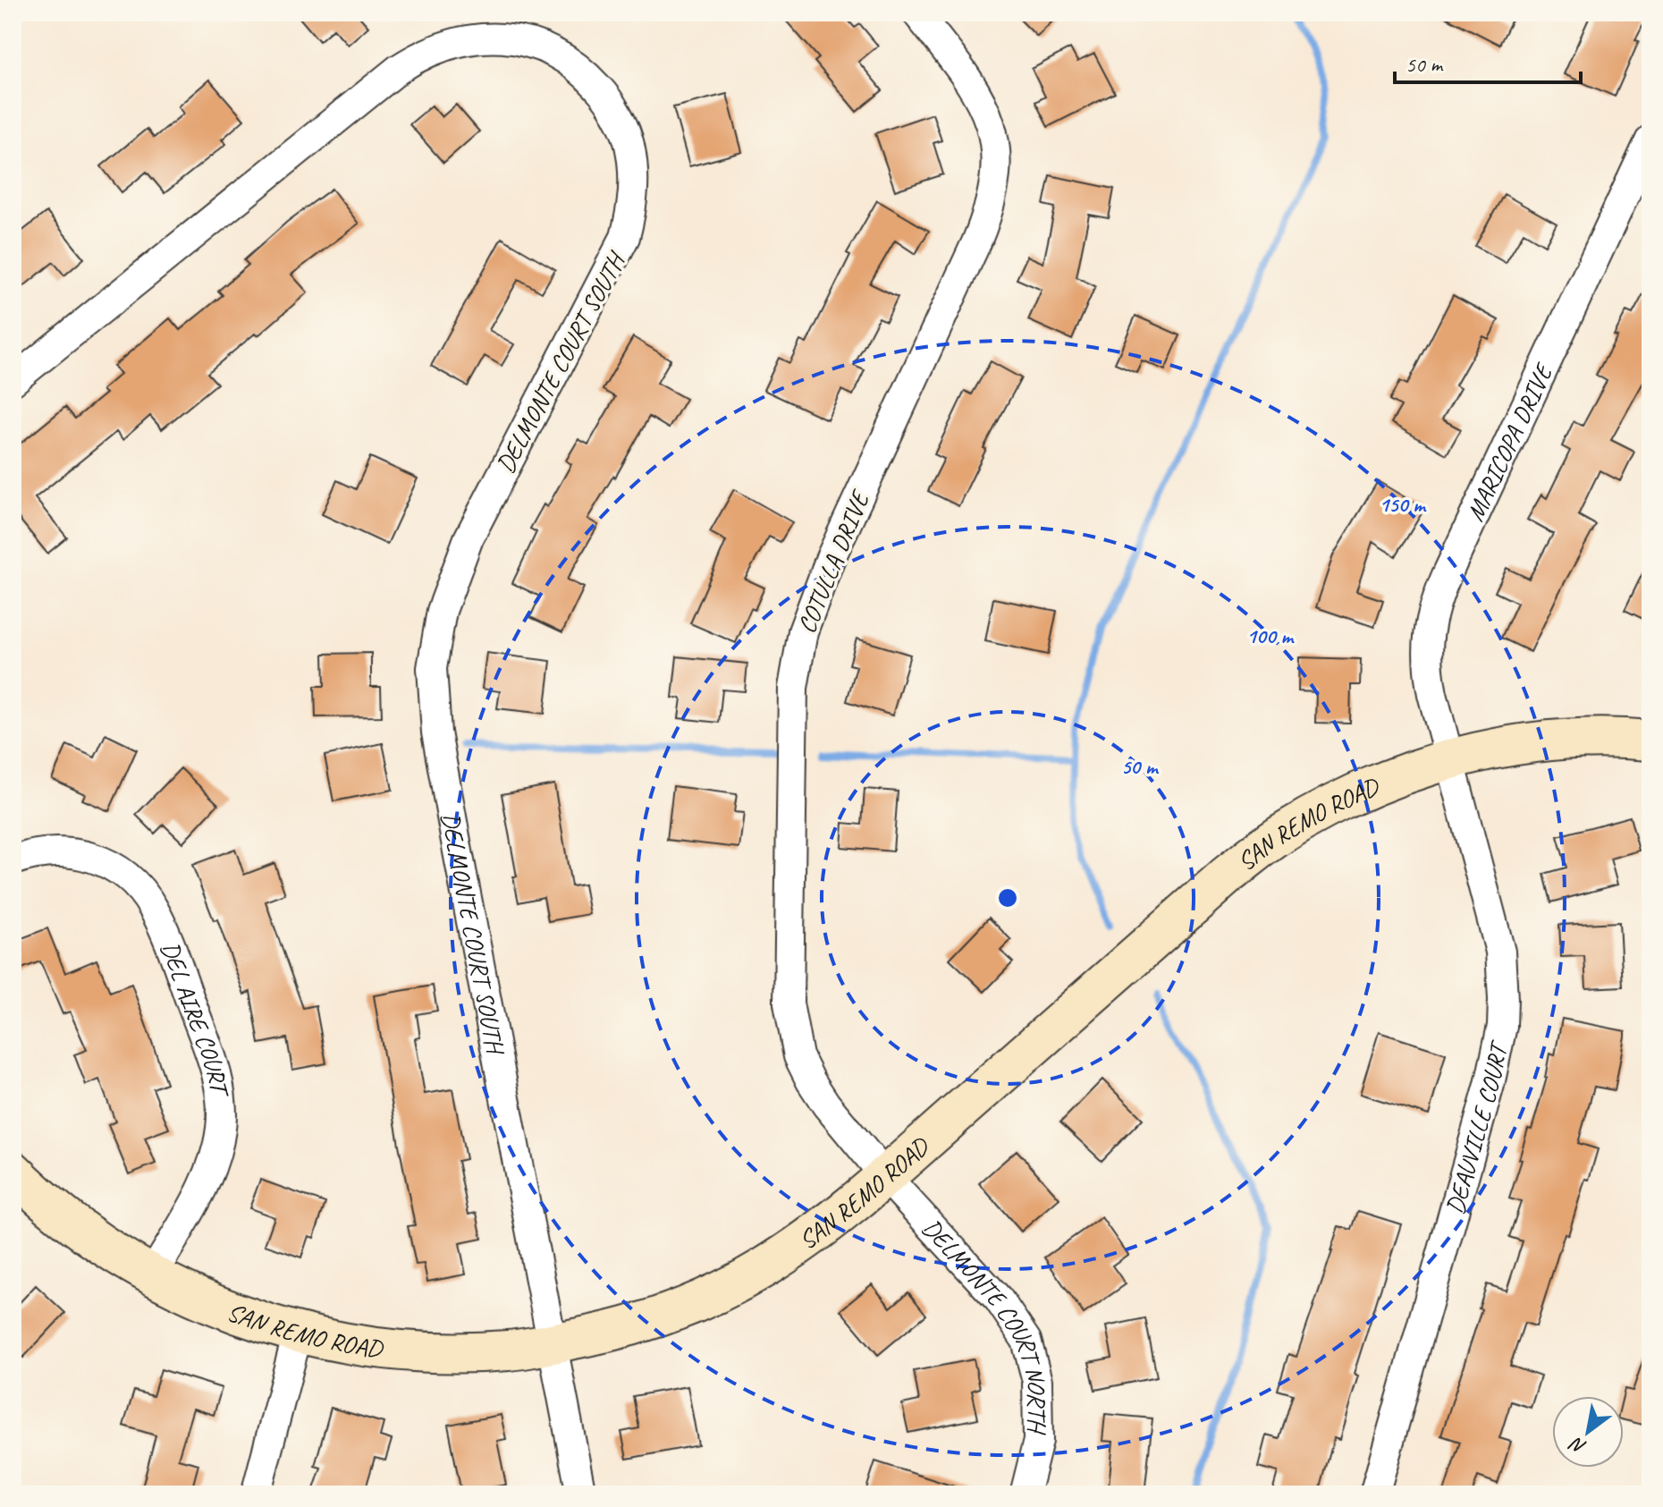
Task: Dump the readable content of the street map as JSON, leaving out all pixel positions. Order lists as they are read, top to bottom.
{
  "streets": {
    "street": [
      "DELMONTE COURT SOUTH",
      "MARICOPA DRIVE",
      "COTULLA DRIVE",
      "SAN REMO ROAD",
      "DEL AIRE COURT",
      "DEAUVILLE COURT",
      "DELMONTE COURT NORTH"
    ]
  },
  "crossings": [
    ["DELMONTE COURT SOUTH", "SAN REMO ROAD"],
    ["MARICOPA DRIVE", "SAN REMO ROAD"],
    ["MARICOPA DRIVE", "DEAUVILLE COURT"],
    ["COTULLA DRIVE", "SAN REMO ROAD"],
    ["COTULLA DRIVE", "DELMONTE COURT NORTH"],
    ["SAN REMO ROAD", "DEL AIRE COURT"],
    ["SAN REMO ROAD", "DEAUVILLE COURT"],
    ["SAN REMO ROAD", "DELMONTE COURT NORTH"]
  ],
  "scale_bar": "50 m",
  "north": "bottom left",
  "rings": ["150 m", "100 m", "50 m"]
}
